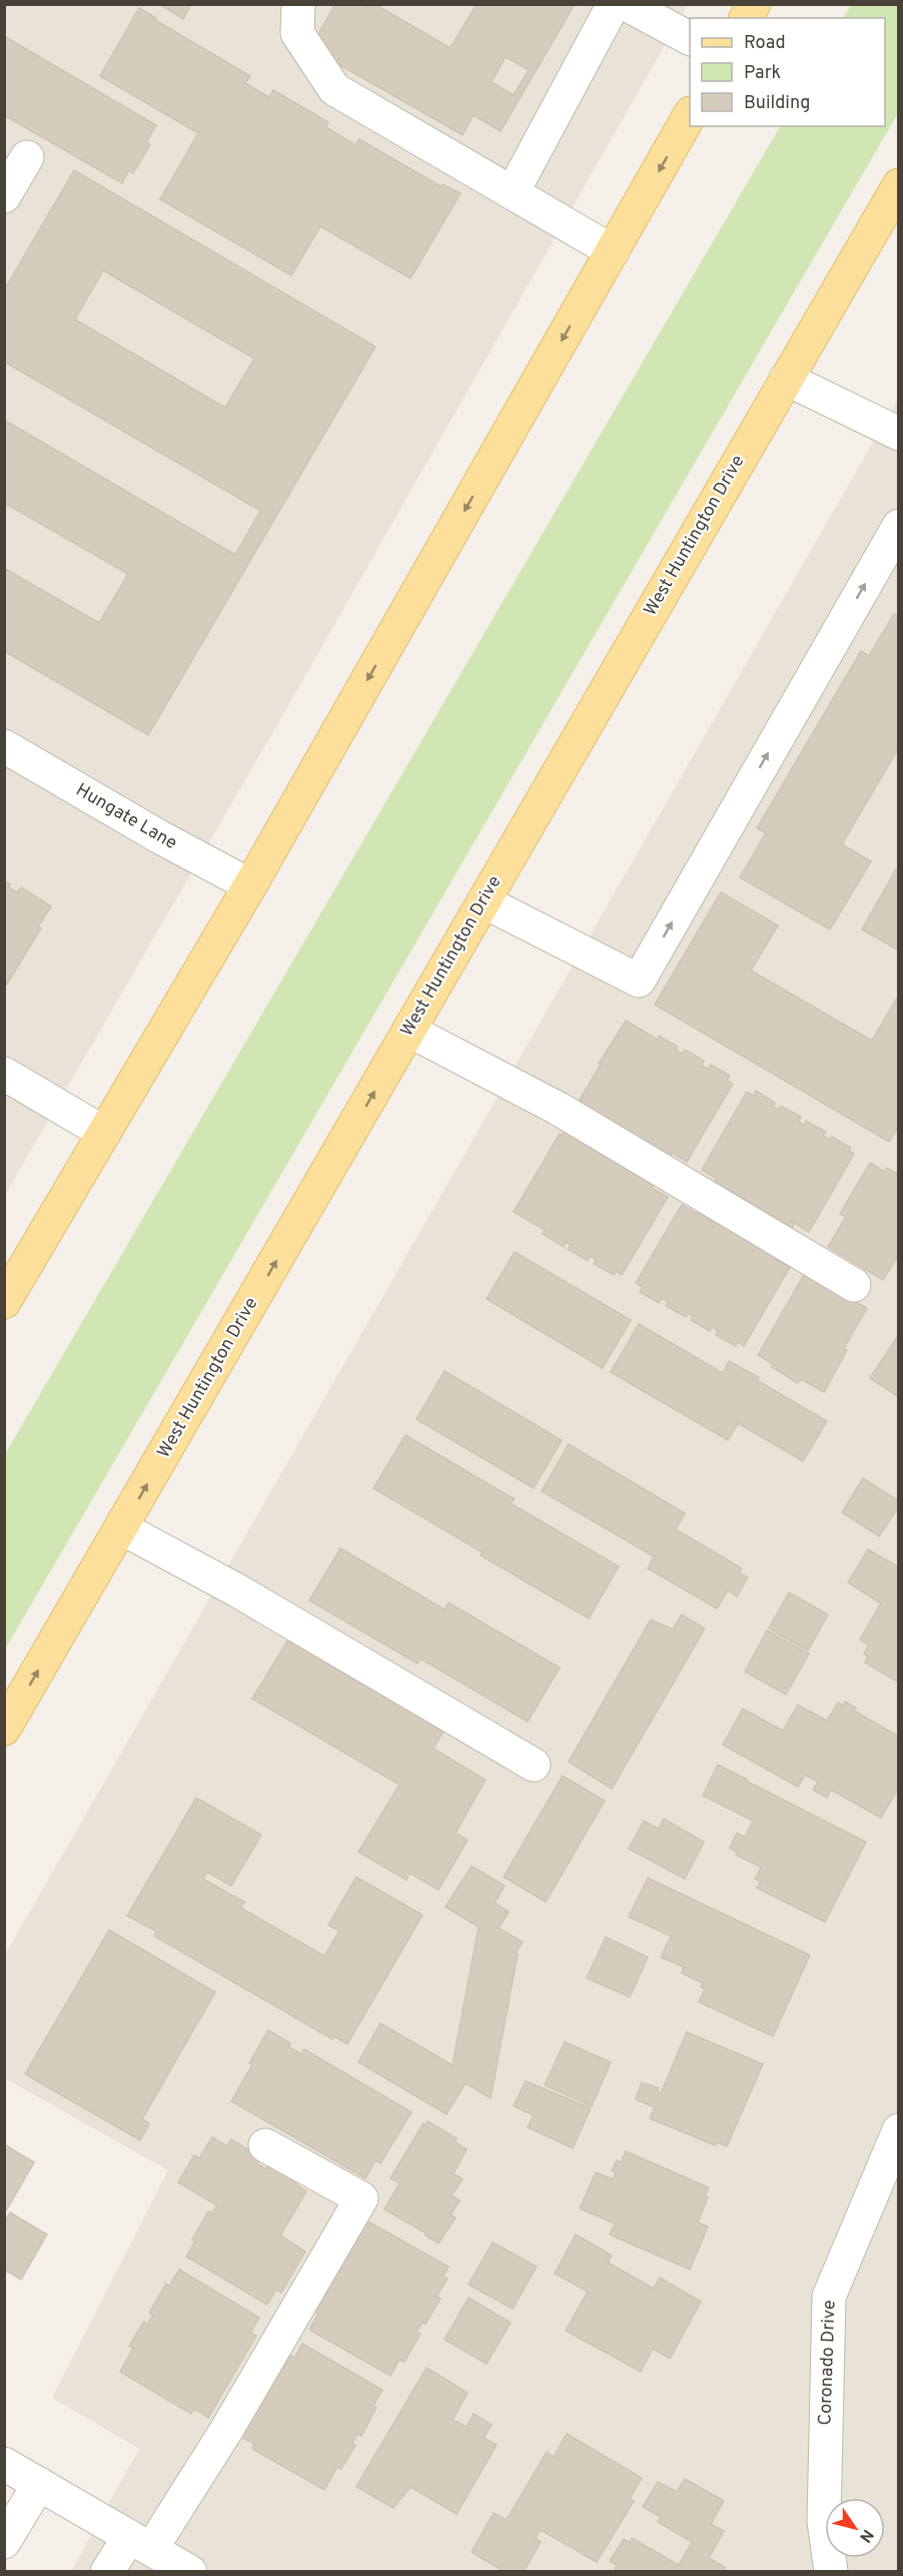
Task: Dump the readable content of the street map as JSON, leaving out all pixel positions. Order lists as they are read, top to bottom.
{
  "streets": {
    "main road": ["West Huntington Drive"],
    "street": ["Hungate Lane", "Coronado Drive"]
  },
  "legend": ["Road", "Park", "Building"],
  "north": "bottom right"
}
